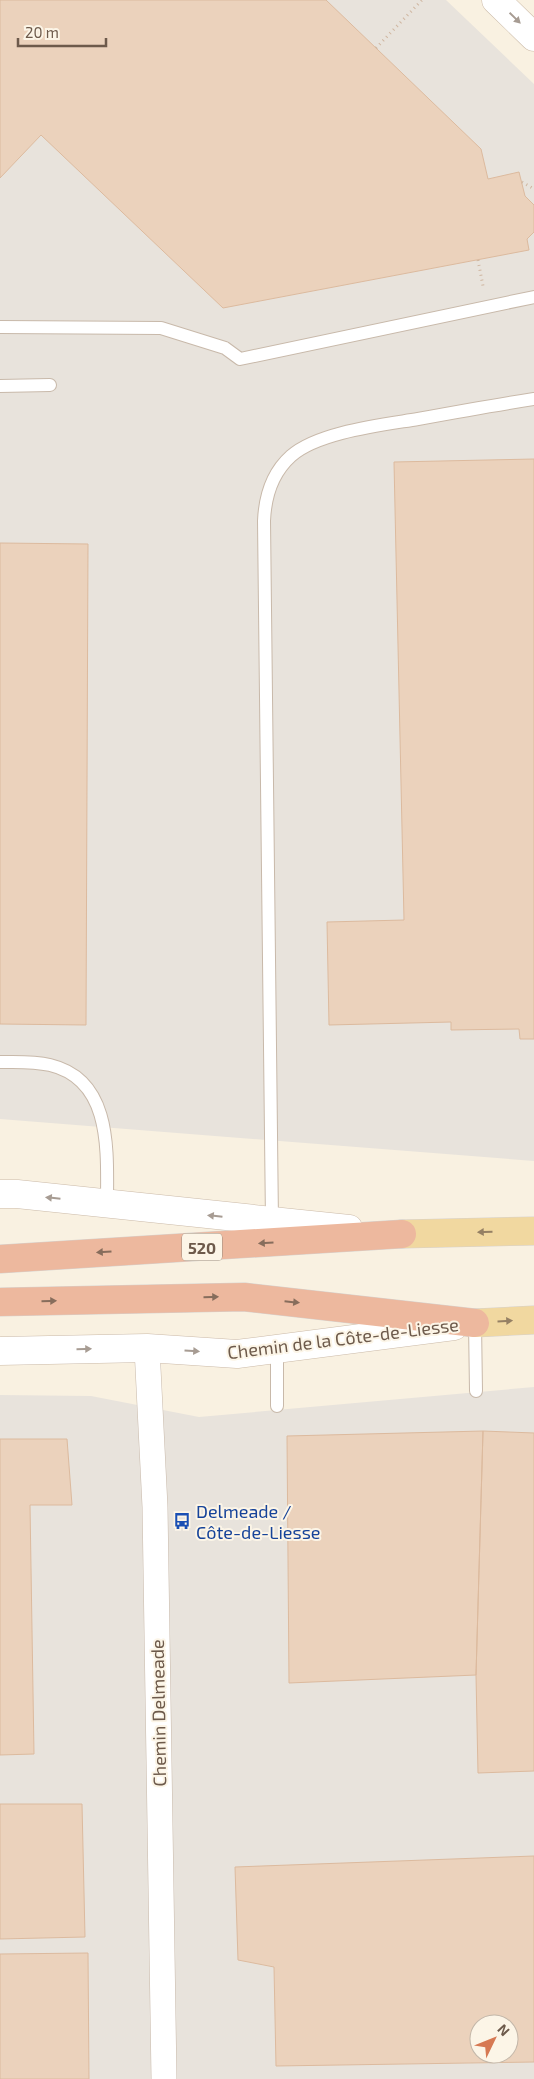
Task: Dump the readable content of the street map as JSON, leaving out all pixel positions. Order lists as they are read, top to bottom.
{
  "streets": {
    "highway": ["520", "Chemin de la Côte-de-Liesse"],
    "street": ["Chemin Delmeade"]
  },
  "crossings": [
    ["Chemin de la Côte-de-Liesse", "Chemin Delmeade"]
  ],
  "places": {
    "bus stop": ["Delmeade / Côte-de-Liesse"]
  },
  "scale_bar": "20 m",
  "north": "top right"
}
